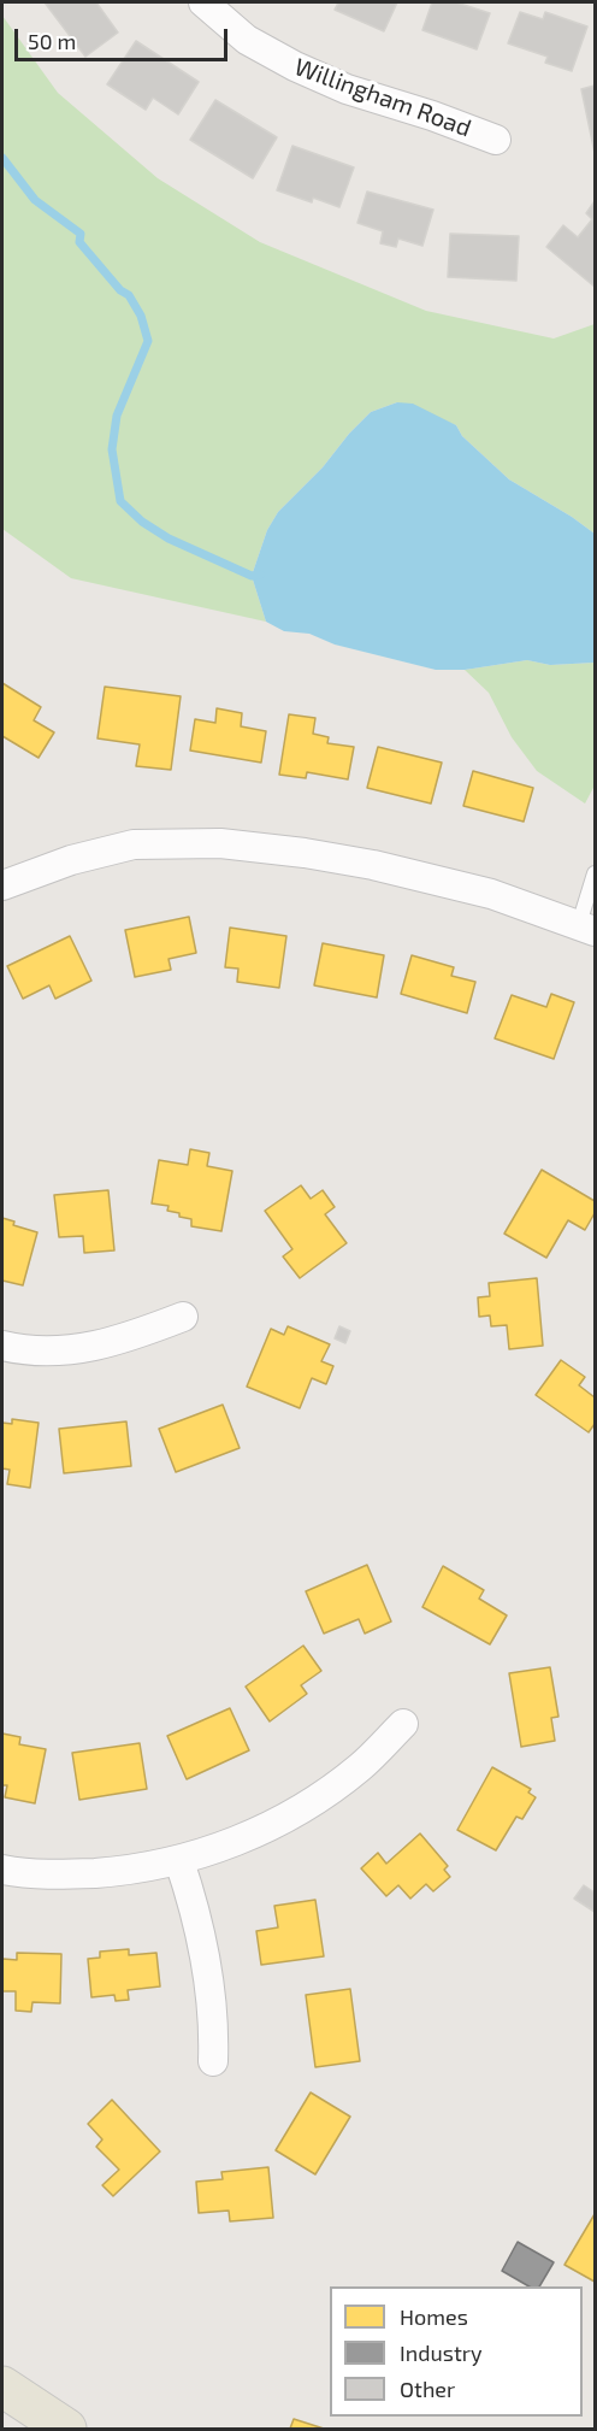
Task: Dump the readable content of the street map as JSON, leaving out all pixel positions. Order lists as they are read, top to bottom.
{
  "streets": {
    "street": ["Willingham Road"]
  },
  "legend": ["Homes", "Industry", "Other"],
  "scale_bar": "50 m"
}
